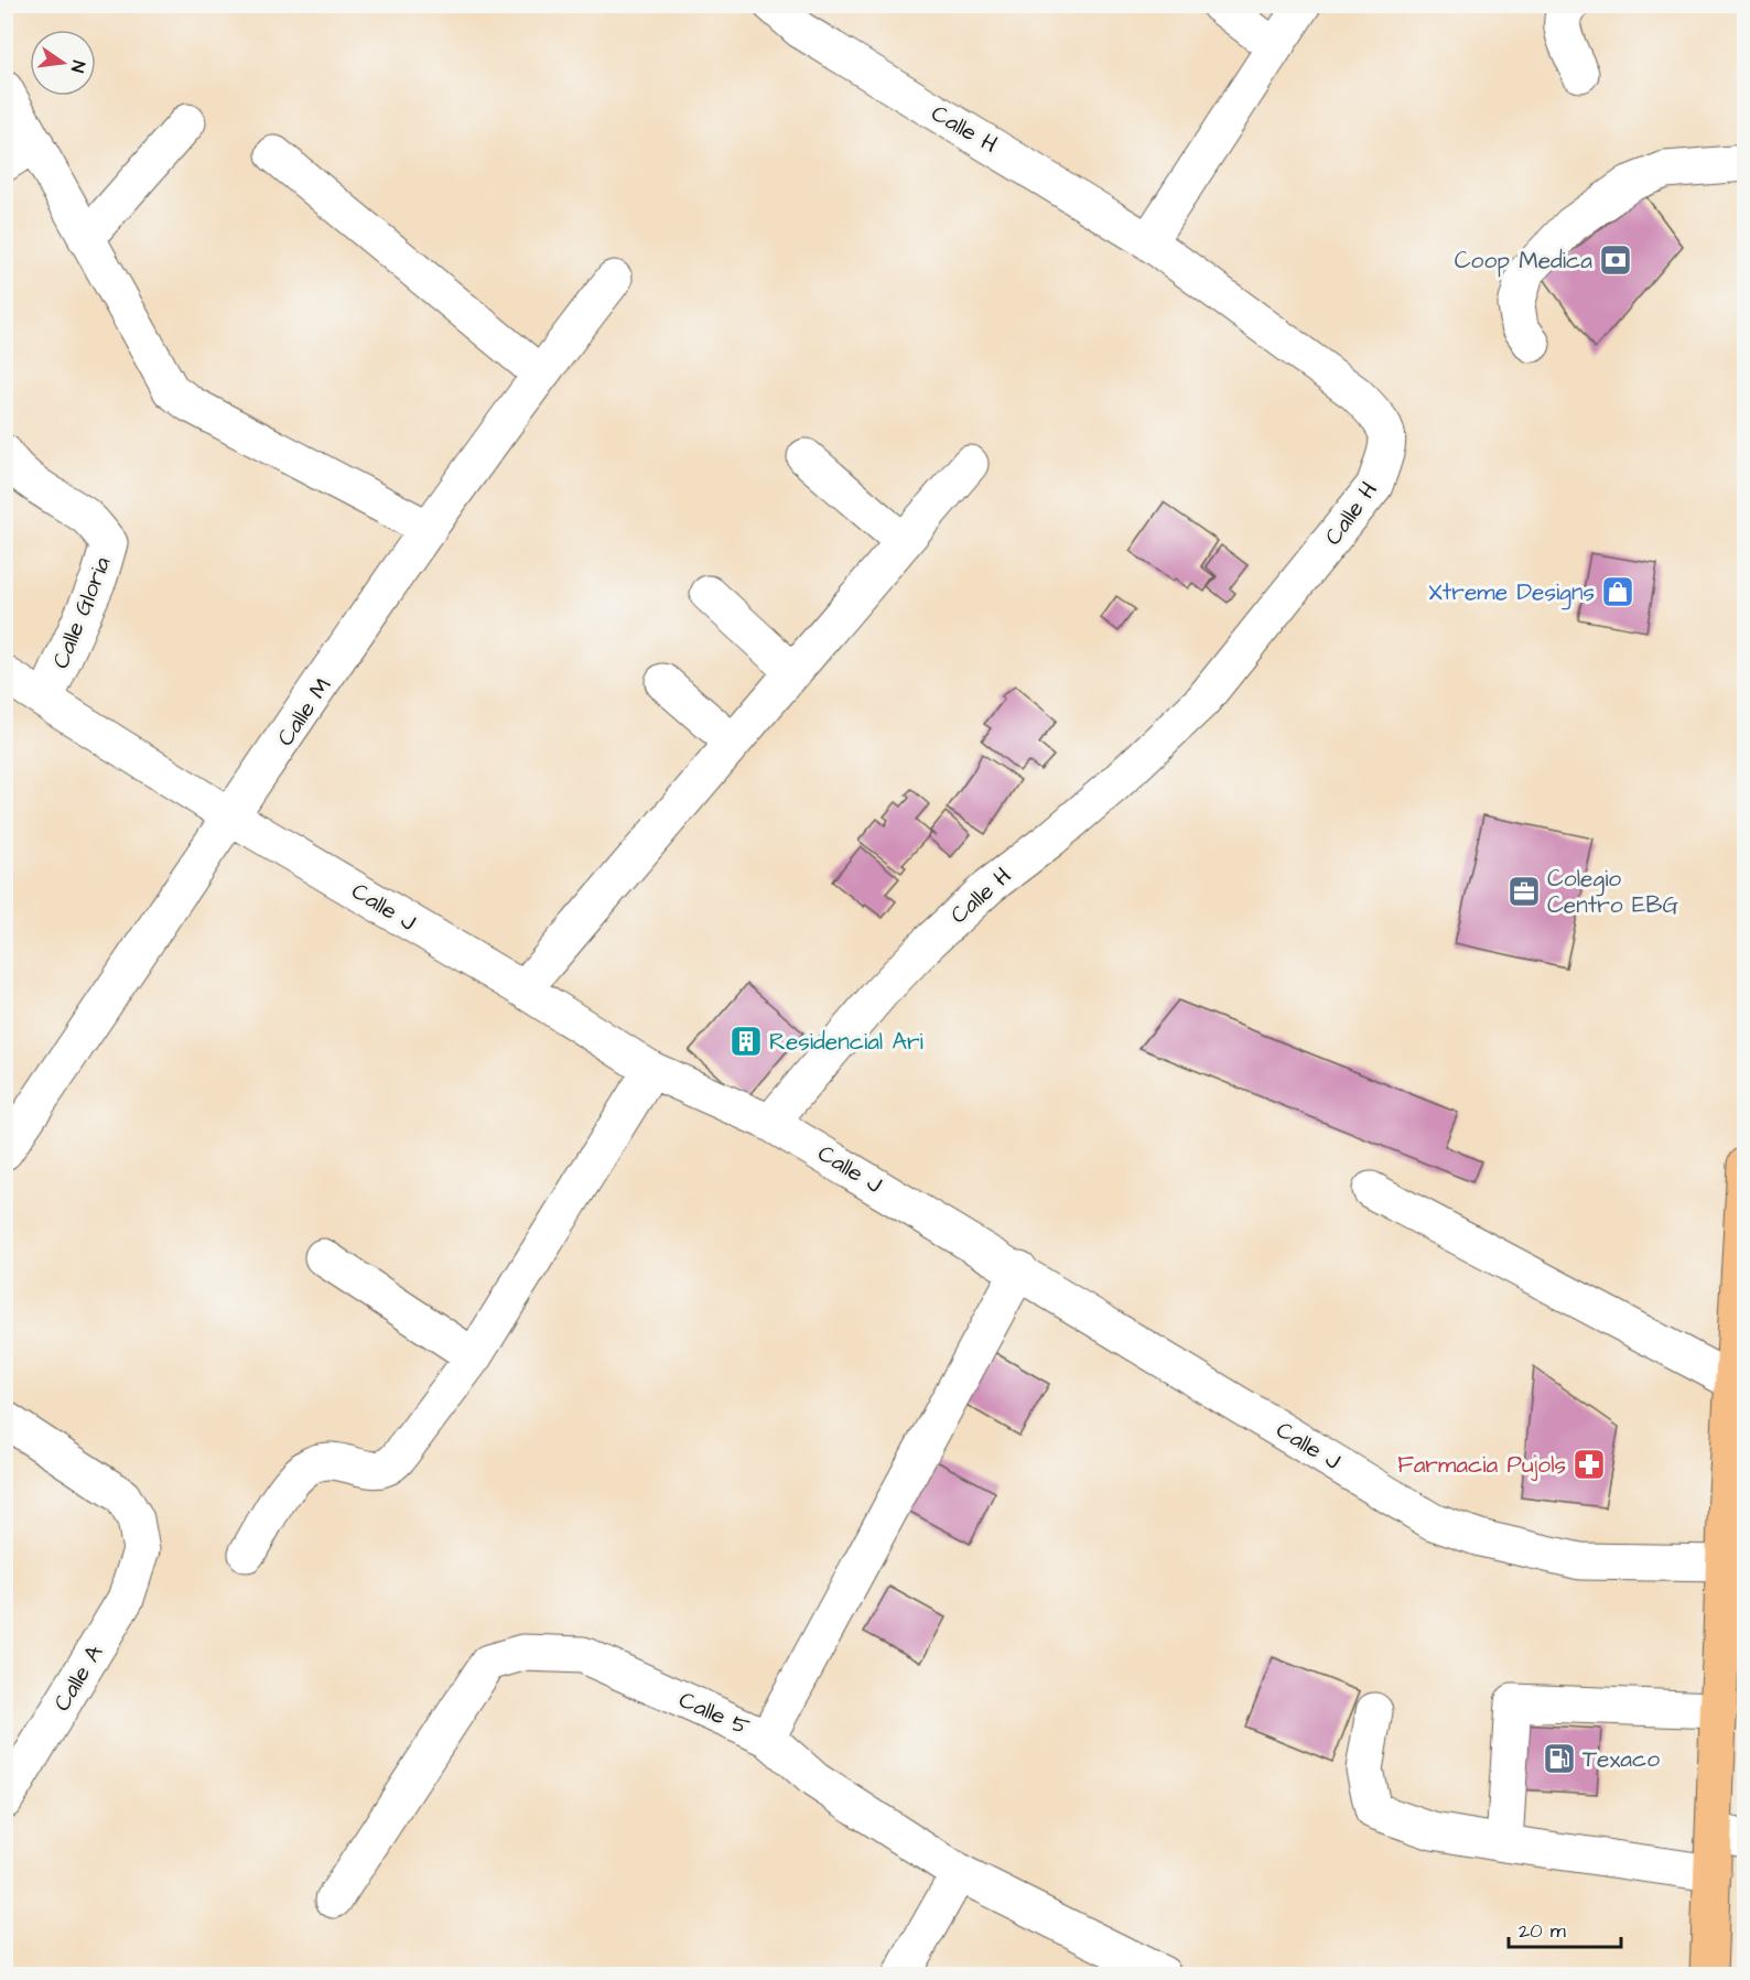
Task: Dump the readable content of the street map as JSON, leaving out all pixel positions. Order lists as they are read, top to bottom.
{
  "streets": {
    "street": [
      "Calle H",
      "Calle Gloria",
      "Calle M",
      "Calle J",
      "Calle A",
      "Calle 5"
    ]
  },
  "crossings": [
    ["Calle H", "Calle J"],
    ["Calle Gloria", "Calle J"],
    ["Calle M", "Calle J"]
  ],
  "places": {
    "bank": ["Coop Medica"],
    "shop": ["Xtreme Designs"],
    "office": ["Colegio Centro EBG"],
    "building": ["Residencial Ari"],
    "pharmacy": ["Farmacia Pujols"],
    "fuel station": ["Texaco"]
  },
  "scale_bar": "20 m",
  "north": "right"
}
